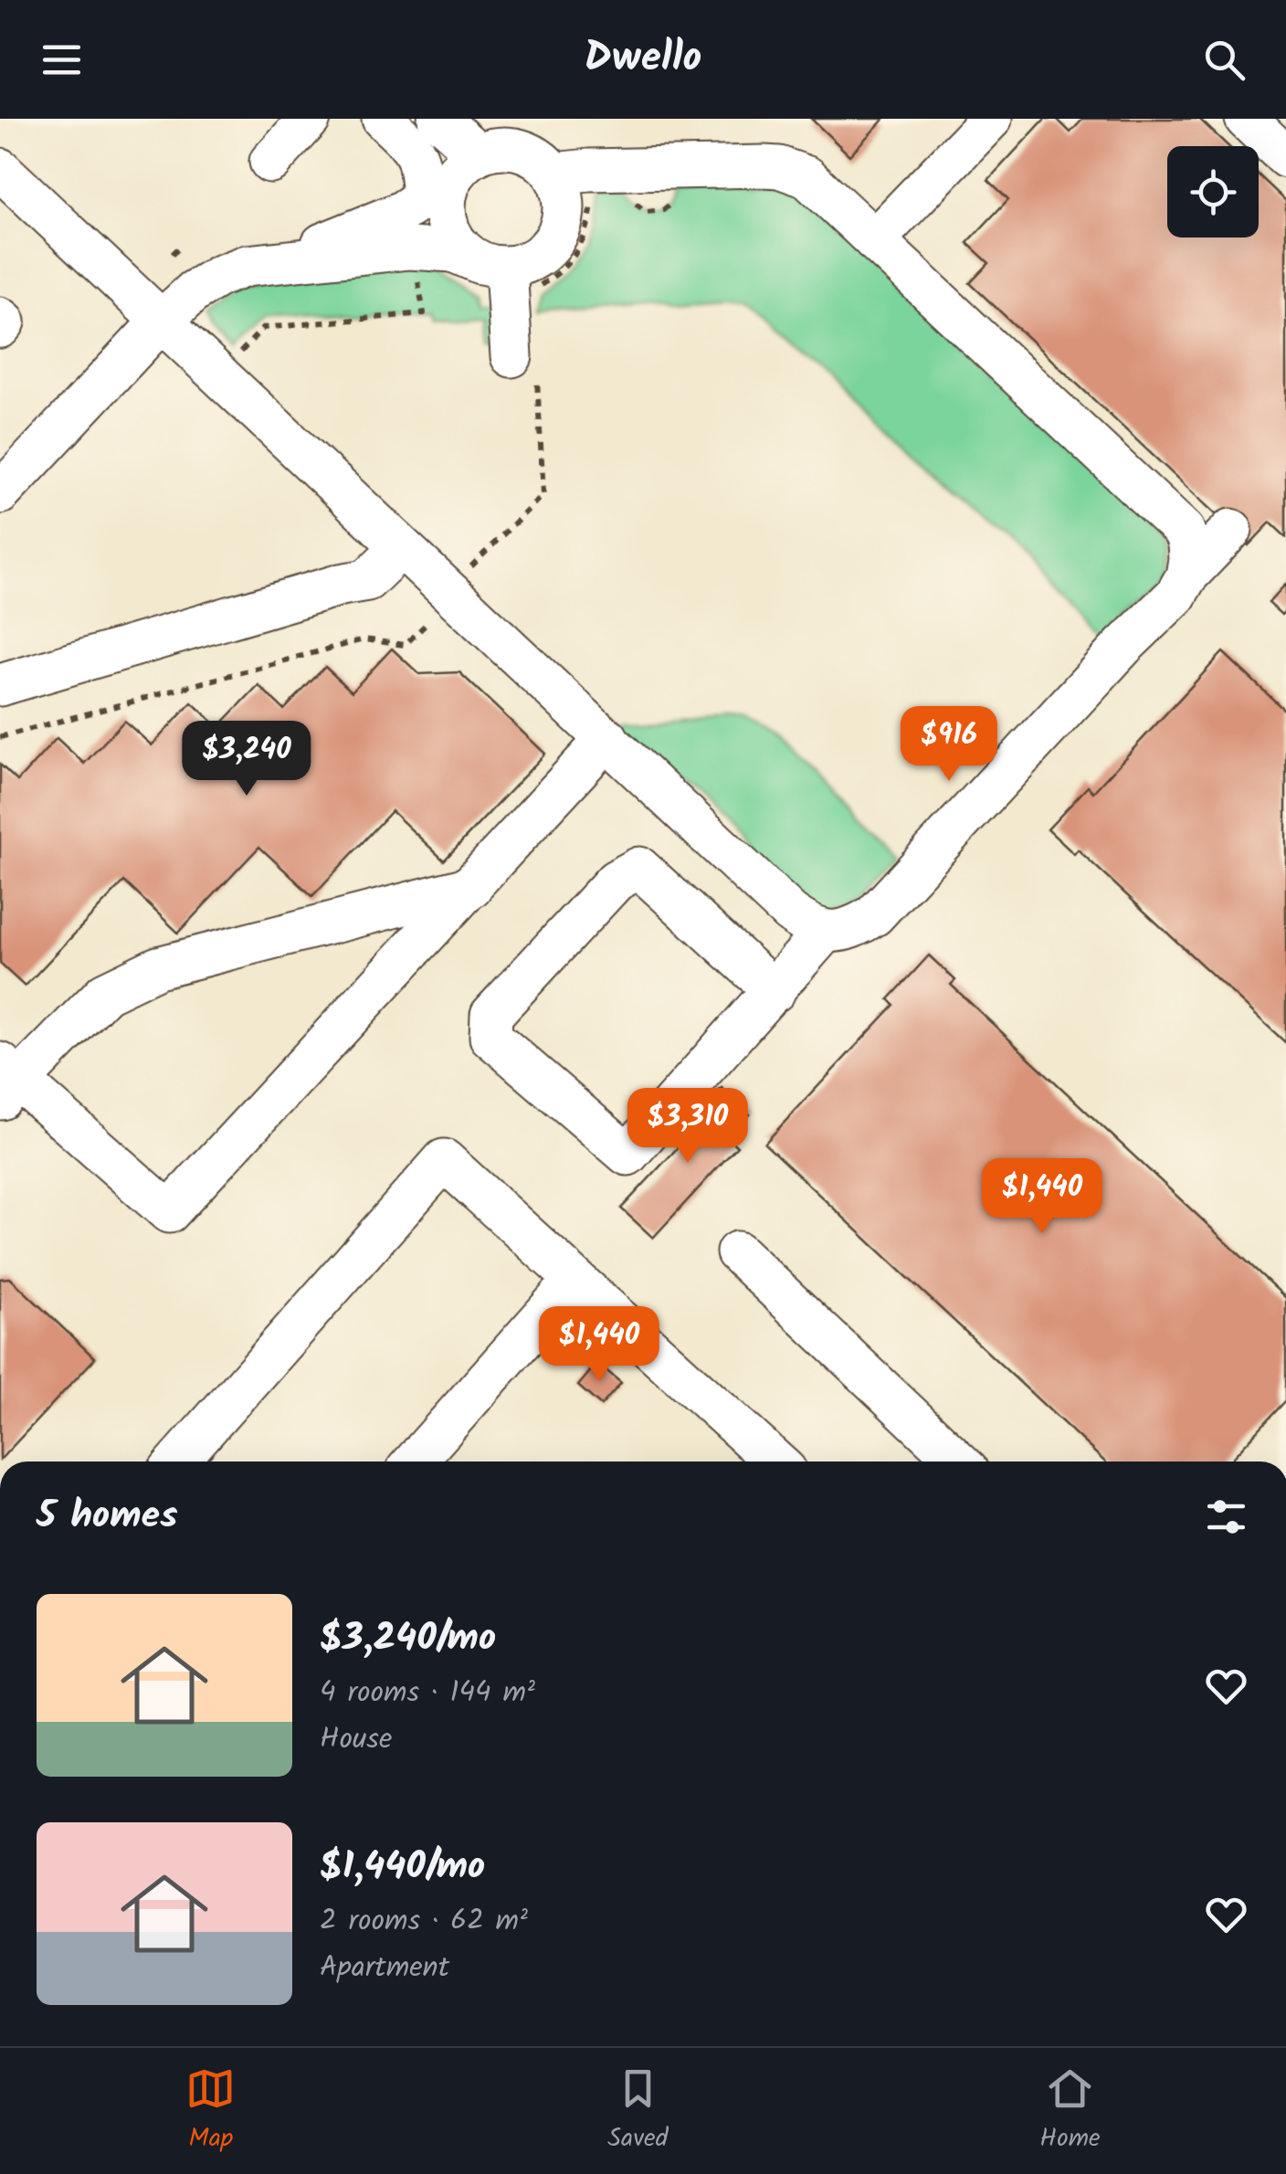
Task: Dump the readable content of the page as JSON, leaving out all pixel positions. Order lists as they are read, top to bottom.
{
  "page": {
    "header": "Dwello",
    "price": [
      "$916",
      "$3,240",
      "$3,310",
      "$1,440",
      "$1,440"
    ],
    "heading": "5 homes",
    "list": [
      {
        "name": "$3,240/mo",
        "note": "4 rooms · 144 m² · House"
      },
      {
        "name": "$1,440/mo",
        "note": "2 rooms · 62 m² · Apartment"
      }
    ],
    "tabs": ["Map", "Saved", "Home"]
  }
}
